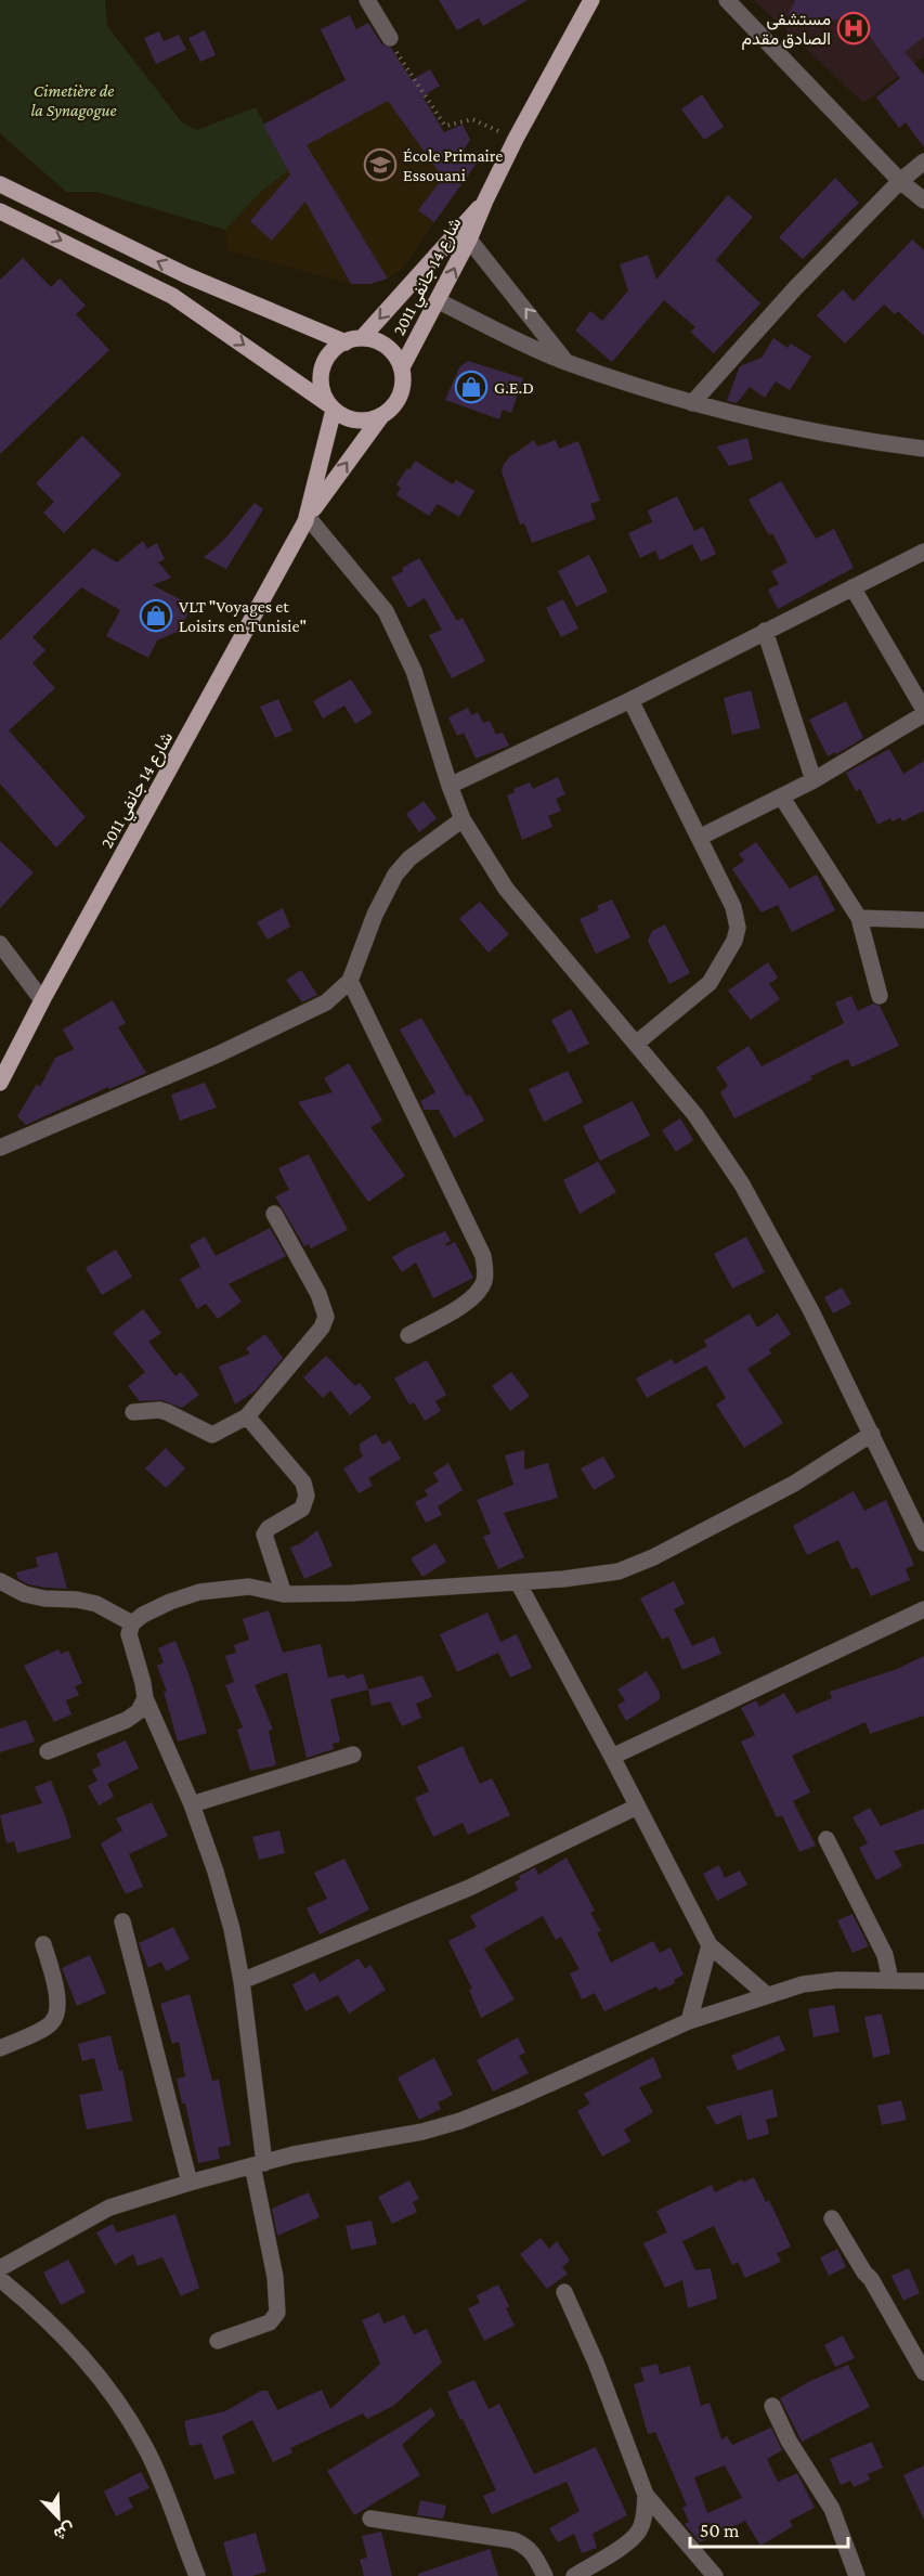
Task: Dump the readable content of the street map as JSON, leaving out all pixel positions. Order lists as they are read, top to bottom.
{
  "streets": {
    "main road": ["شارع 14 جانفي 2011"]
  },
  "parks": ["Cimetière de la Synagogue"],
  "places": {
    "hospital": ["مستشفى الصادق مقدم"],
    "school or university": ["École Primaire Essouani"],
    "shop": ["G.E.D", "VLT \"Voyages et Loisirs en Tunisie\""]
  },
  "scale_bar": "50 m",
  "north": "bottom right"
}
